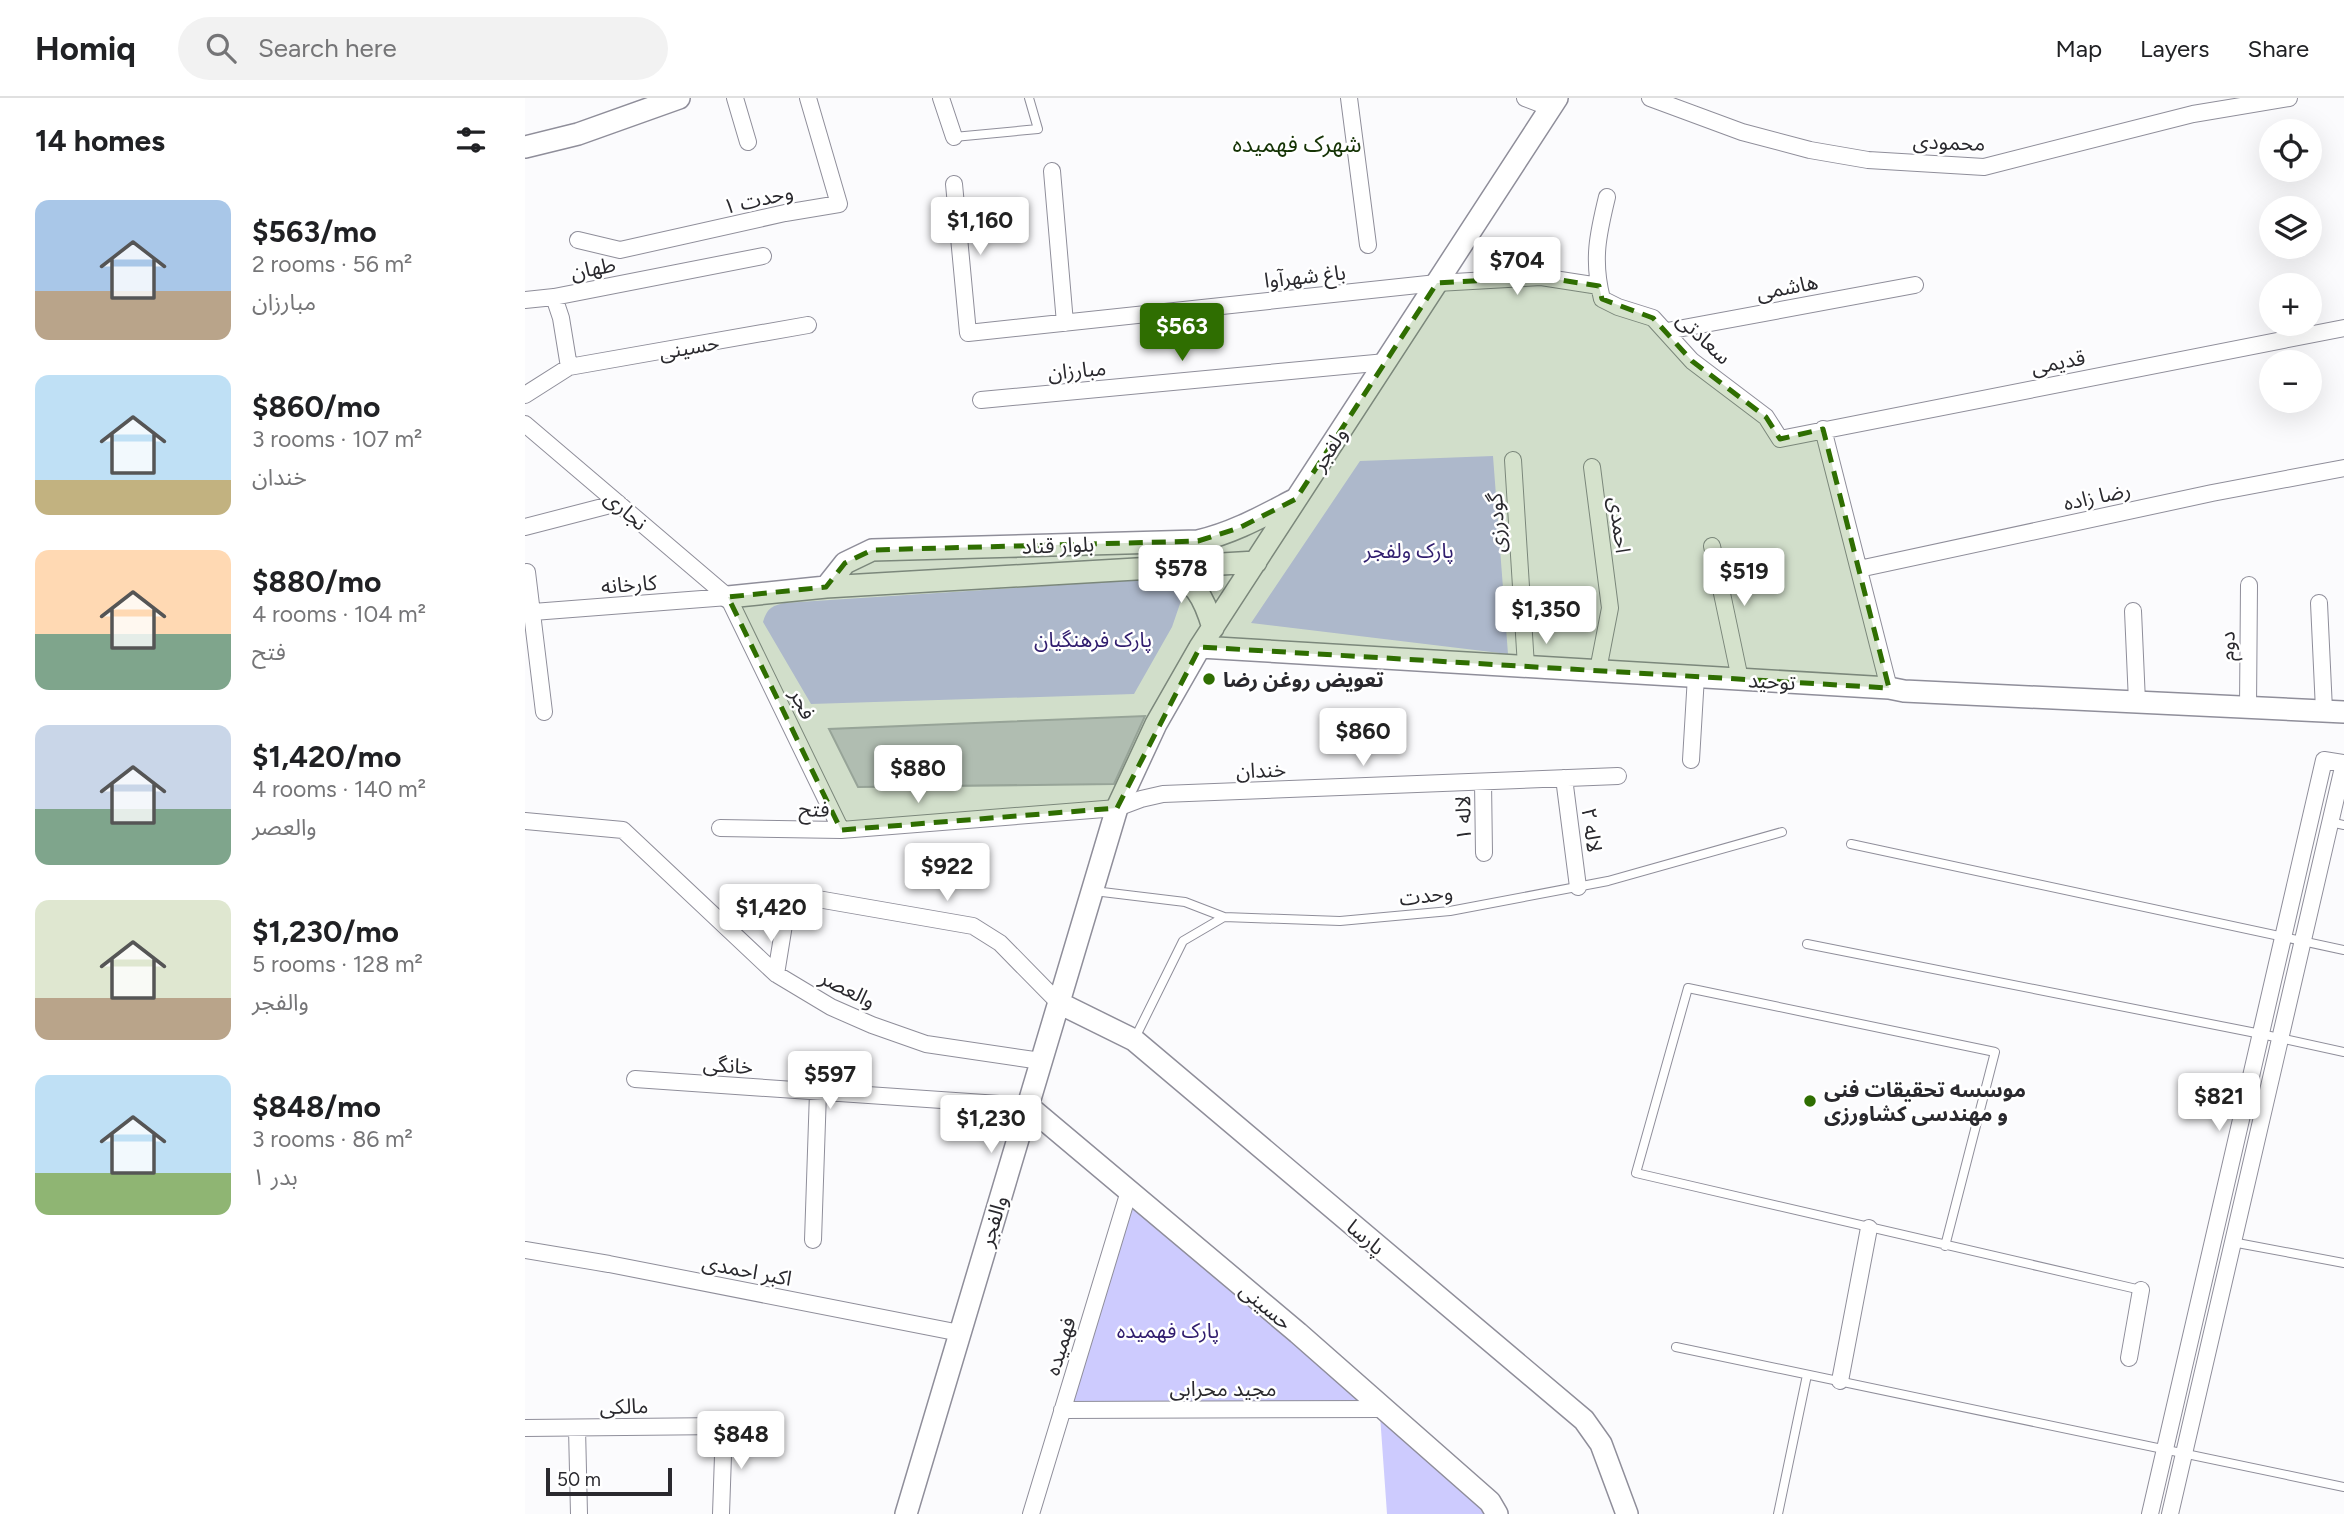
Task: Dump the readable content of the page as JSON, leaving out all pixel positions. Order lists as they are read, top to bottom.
{
  "streets": {
    "street": [
      "محمودی",
      "وحدت ۱",
      "طهان",
      "باغ شهرآوا",
      "هاشمی",
      "سعادتی",
      "حسینی",
      "قدیمی",
      "مبارزان",
      "ولفجر",
      "رضا زاده",
      "نجاری",
      "گودرزی",
      "احمدی",
      "بلوار قناد",
      "کارخانه",
      "دوم",
      "توحید",
      "فجر",
      "خندان",
      "فتح",
      "لاله ۱",
      "لاله ۲",
      "والعصر",
      "خانگی",
      "والفجر",
      "پارسا",
      "اکبر احمدی",
      "فهمیده",
      "مجید محرابی",
      "مالکی"
    ],
    "lane": ["وحدت"]
  },
  "crossings": [
    ["طهان", "حسینی"],
    ["باغ شهرآوا", "سعادتی"],
    ["باغ شهرآوا", "ولفجر"],
    ["هاشمی", "سعادتی"],
    ["سعادتی", "قدیمی"],
    ["حسینی", "خانگی"],
    ["حسینی", "والفجر"],
    ["حسینی", "فهمیده"],
    ["حسینی", "مجید محرابی"],
    ["مبارزان", "ولفجر"],
    ["ولفجر", "بلوار قناد"],
    ["ولفجر", "توحید"],
    ["ولفجر", "خندان"],
    ["ولفجر", "فتح"],
    ["ولفجر", "والفجر"],
    ["نجاری", "بلوار قناد"],
    ["نجاری", "کارخانه"],
    ["نجاری", "فجر"],
    ["گودرزی", "توحید"],
    ["احمدی", "توحید"],
    ["بلوار قناد", "کارخانه"],
    ["بلوار قناد", "فجر"],
    ["کارخانه", "فجر"],
    ["دوم", "توحید"],
    ["فجر", "فتح"],
    ["خندان", "فتح"],
    ["خندان", "لاله ۱"],
    ["خندان", "لاله ۲"],
    ["خندان", "والفجر"],
    ["فتح", "والفجر"],
    ["لاله ۲", "وحدت"],
    ["والعصر", "والفجر"],
    ["خانگی", "والفجر"],
    ["والفجر", "پارسا"],
    ["والفجر", "اکبر احمدی"],
    ["فهمیده", "مجید محرابی"]
  ],
  "districts": ["شهرک فهمیده"],
  "parks": ["پارک ولفجر", "پارک فرهنگیان", "پارک فهمیده"],
  "places": ["تعویض روغن رضا", "موسسه تحقیقات فنی و مهندسی کشاورزی"],
  "scale_bar": "50 m",
  "page": {
    "header": "Homiq",
    "search": "Search here",
    "nav": ["Map", "Layers", "Share"],
    "heading": "14 homes",
    "map_buttons": ["+", "−"],
    "list": [
      {
        "name": "$563/mo",
        "note": "2 rooms · 56 m² · مبارزان"
      },
      {
        "name": "$860/mo",
        "note": "3 rooms · 107 m² · خندان"
      },
      {
        "name": "$880/mo",
        "note": "4 rooms · 104 m² · فتح"
      },
      {
        "name": "$1,420/mo",
        "note": "4 rooms · 140 m² · والعصر"
      },
      {
        "name": "$1,230/mo",
        "note": "5 rooms · 128 m² · والفجر"
      },
      {
        "name": "$848/mo",
        "note": "3 rooms · 86 m² · بدر ۱"
      }
    ],
    "price": [
      "$1,160",
      "$704",
      "$563",
      "$578",
      "$519",
      "$1,350",
      "$860",
      "$880",
      "$922",
      "$1,420",
      "$597",
      "$821",
      "$1,230",
      "$848"
    ],
    "scale": "50 m"
  }
}
